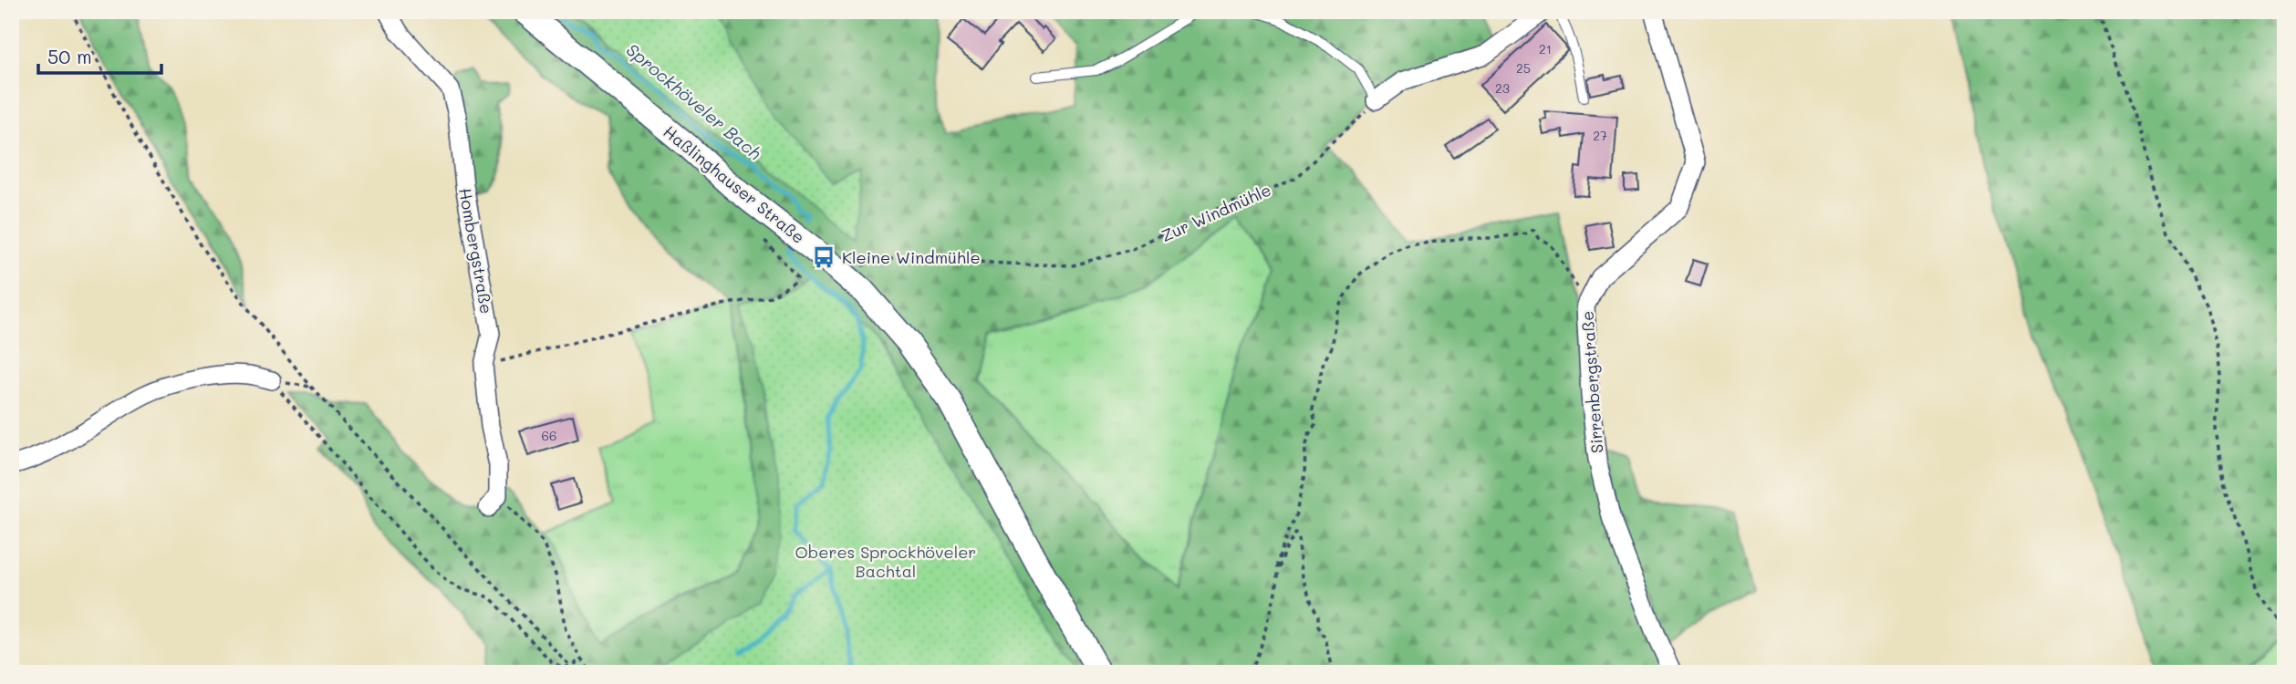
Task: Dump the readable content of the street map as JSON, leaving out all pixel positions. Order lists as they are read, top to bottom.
{
  "streets": {
    "main road": ["Haßlinghauser Straße"],
    "street": ["Hombergstraße", "Sirrenbergstraße"],
    "path": ["Zur Windmühle"]
  },
  "crossings": [
    ["Haßlinghauser Straße", "Zur Windmühle"]
  ],
  "water": ["Sprockhöveler Bach"],
  "parks": ["Oberes Sprockhöveler Bachtal"],
  "places": {
    "bus stop": ["Kleine Windmühle"]
  },
  "house_numbers": [
    "21",
    "25",
    "23",
    "27",
    "66"
  ],
  "scale_bar": "50 m"
}
